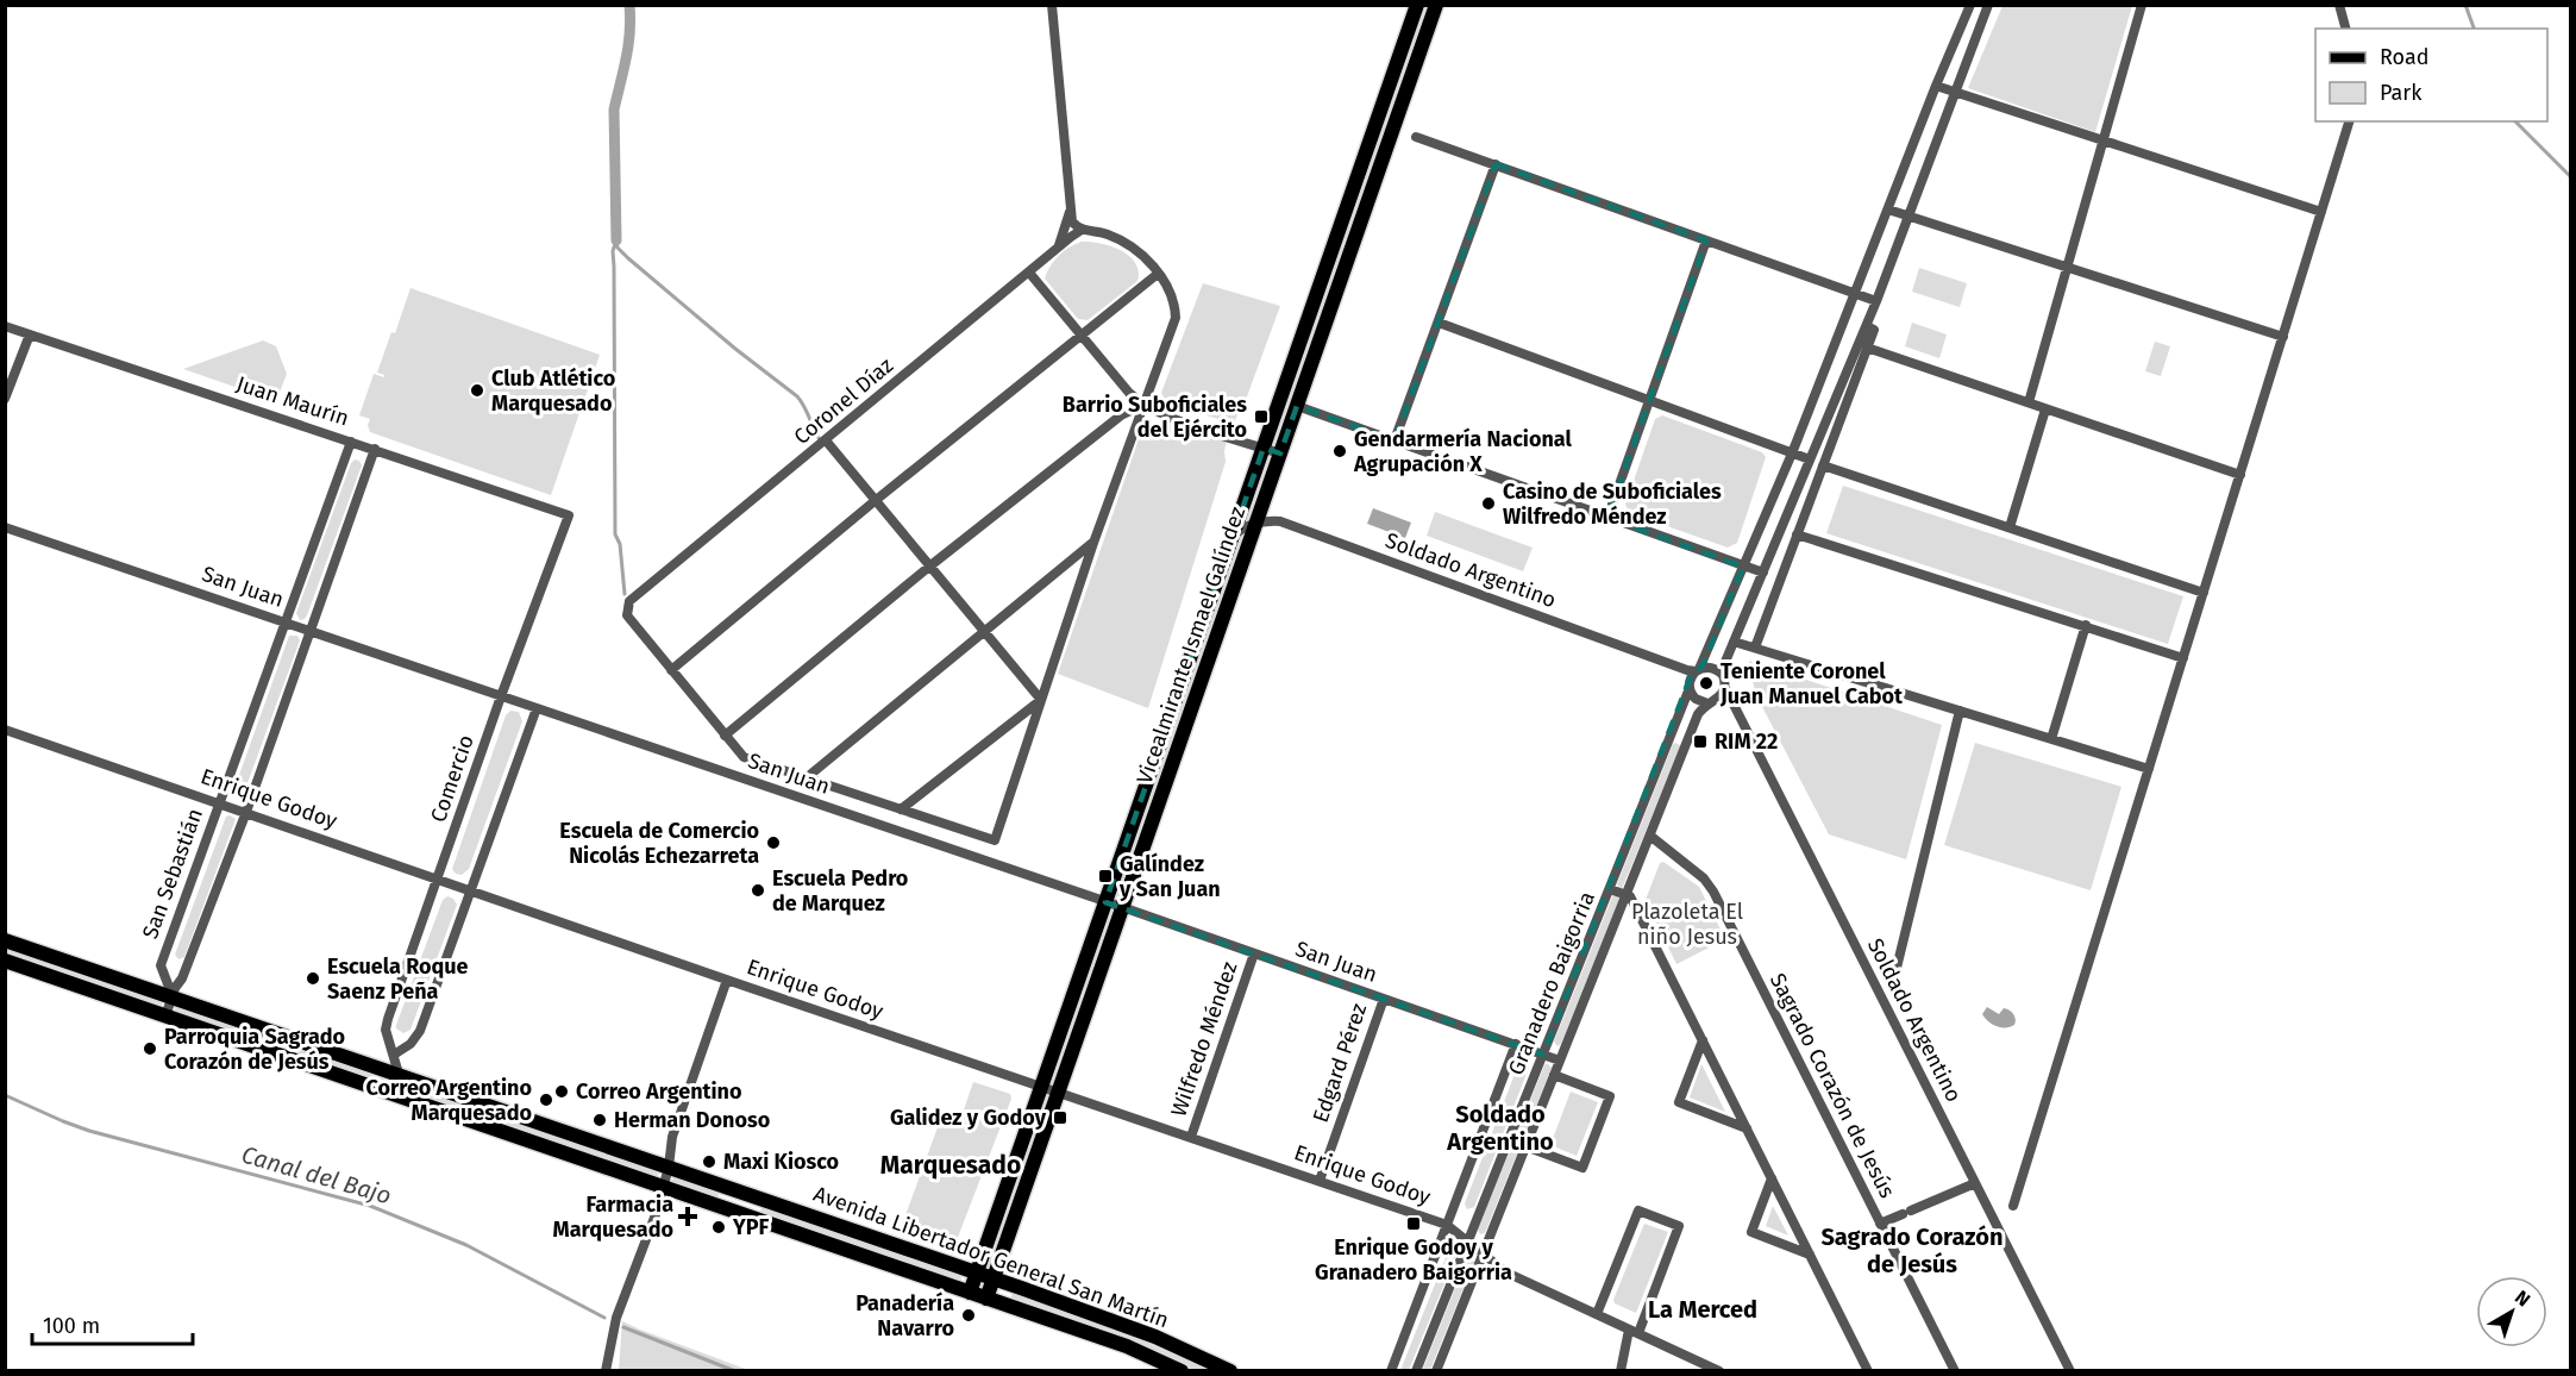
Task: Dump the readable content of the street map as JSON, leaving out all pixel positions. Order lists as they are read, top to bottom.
{
  "streets": {
    "main road": ["Vicealmirante Ismael Galíndez", "Avenida Libertador General San Martín"],
    "street": [
      "Juan Maurín",
      "Coronel Díaz",
      "Soldado Argentino",
      "San Juan",
      "Comercio",
      "Enrique Godoy",
      "San Sebastián",
      "Granadero Baigorria",
      "Wilfredo Méndez",
      "Edgard Pérez",
      "Sagrado Corazón de Jesús"
    ]
  },
  "crossings": [
    ["Juan Maurín", "Comercio"],
    ["Juan Maurín", "San Sebastián"],
    ["Soldado Argentino", "Vicealmirante Ismael Galíndez"],
    ["Soldado Argentino", "Granadero Baigorria"],
    ["San Juan", "Vicealmirante Ismael Galíndez"],
    ["San Juan", "Comercio"],
    ["San Juan", "San Sebastián"],
    ["San Juan", "Granadero Baigorria"],
    ["San Juan", "Wilfredo Méndez"],
    ["San Juan", "Edgard Pérez"],
    ["Vicealmirante Ismael Galíndez", "Enrique Godoy"],
    ["Vicealmirante Ismael Galíndez", "Avenida Libertador General San Martín"],
    ["Comercio", "Enrique Godoy"],
    ["Comercio", "Avenida Libertador General San Martín"],
    ["Enrique Godoy", "San Sebastián"],
    ["Enrique Godoy", "Granadero Baigorria"],
    ["Enrique Godoy", "Wilfredo Méndez"],
    ["Enrique Godoy", "Edgard Pérez"],
    ["San Sebastián", "Avenida Libertador General San Martín"],
    ["Granadero Baigorria", "Sagrado Corazón de Jesús"]
  ],
  "districts": [
    "Soldado Argentino",
    "Marquesado",
    "Sagrado Corazón de Jesús",
    "La Merced"
  ],
  "water": ["Canal del Bajo"],
  "parks": ["Plazoleta El niño Jesus"],
  "places": {
    "other": [
      "Club Atlético Marquesado",
      "Gendarmería Nacional Agrupación X",
      "Casino de Suboficiales Wilfredo Méndez",
      "Teniente Coronel Juan Manuel Cabot",
      "Escuela de Comercio Nicolás Echezarreta",
      "Escuela Pedro de Marquez",
      "Escuela Roque Saenz Peña",
      "Parroquia Sagrado Corazón de Jesús",
      "Correo Argentino",
      "Correo Argentino Marquesado",
      "Herman Donoso",
      "Maxi Kiosco",
      "YPF",
      "Panadería Navarro"
    ],
    "transit": [
      "Barrio Suboficiales del Ejército",
      "RIM 22",
      "Galíndez y San Juan",
      "Galidez y Godoy",
      "Enrique Godoy y Granadero Baigorria"
    ],
    "health": ["Farmacia Marquesado"]
  },
  "legend": ["Road", "Park"],
  "scale_bar": "100 m",
  "north": "top right"
}
